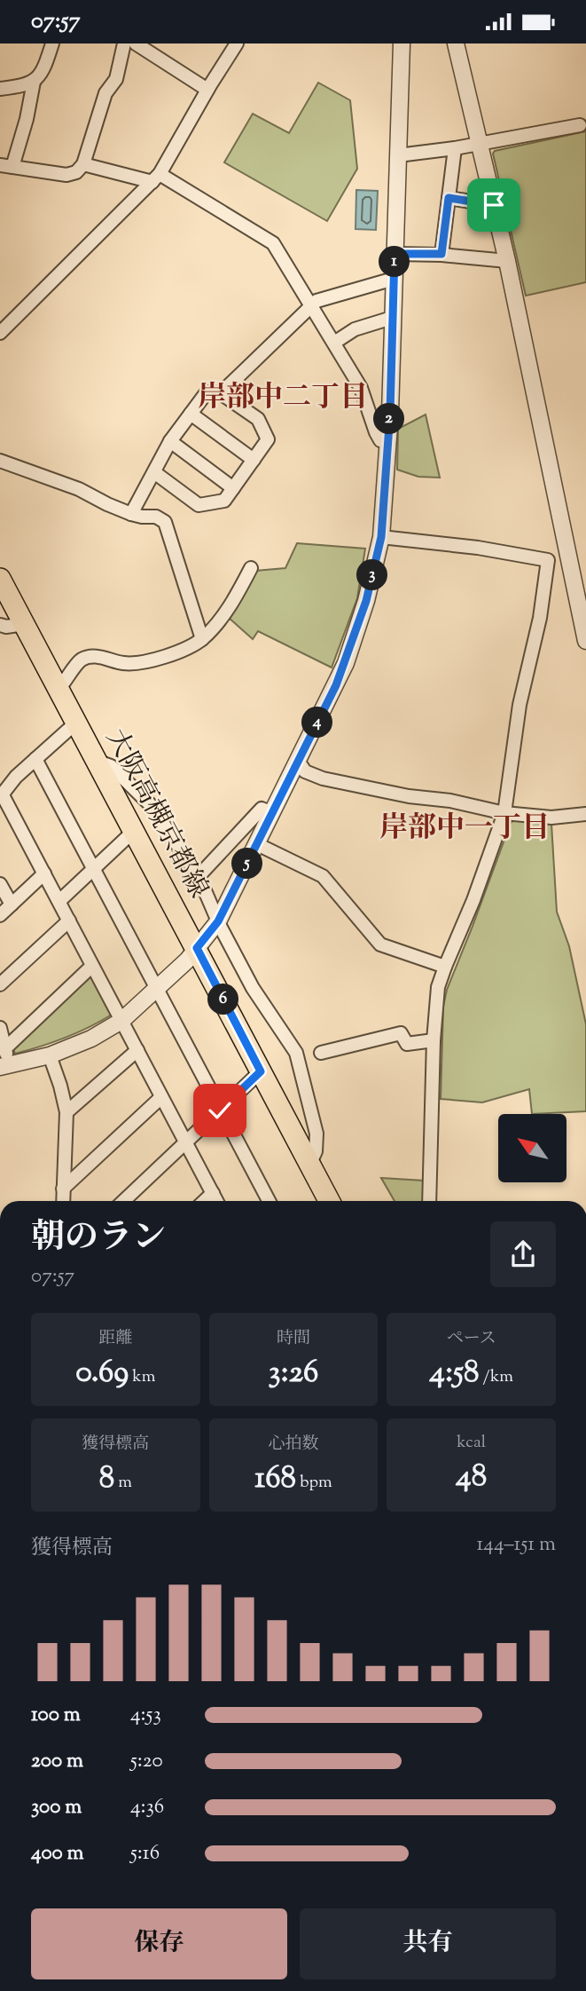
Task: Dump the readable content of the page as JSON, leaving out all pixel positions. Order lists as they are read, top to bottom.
{
  "streets": {
    "main road": ["大阪高槻京都線"]
  },
  "districts": ["岸部中二丁目", "岸部中一丁目"],
  "north": "top left",
  "page": {
    "status": "07:57",
    "pins": [
      "1",
      "2",
      "3",
      "4",
      "5",
      "6"
    ],
    "heading": ["朝のラン", "07:57"],
    "stats": [
      ["距離", "0.69 km"],
      ["時間", "3:26"],
      ["ペース", "4:58 /km"],
      ["獲得標高", "8 m"],
      ["心拍数", "168 bpm"],
      ["kcal", "48"]
    ],
    "chart": ["獲得標高", "144–151 m"],
    "list": [
      {
        "name": "100 m",
        "note": "4:53"
      },
      {
        "name": "200 m",
        "note": "5:20"
      },
      {
        "name": "300 m",
        "note": "4:36"
      },
      {
        "name": "400 m",
        "note": "5:16"
      }
    ],
    "buttons": ["保存", "共有"]
  }
}
